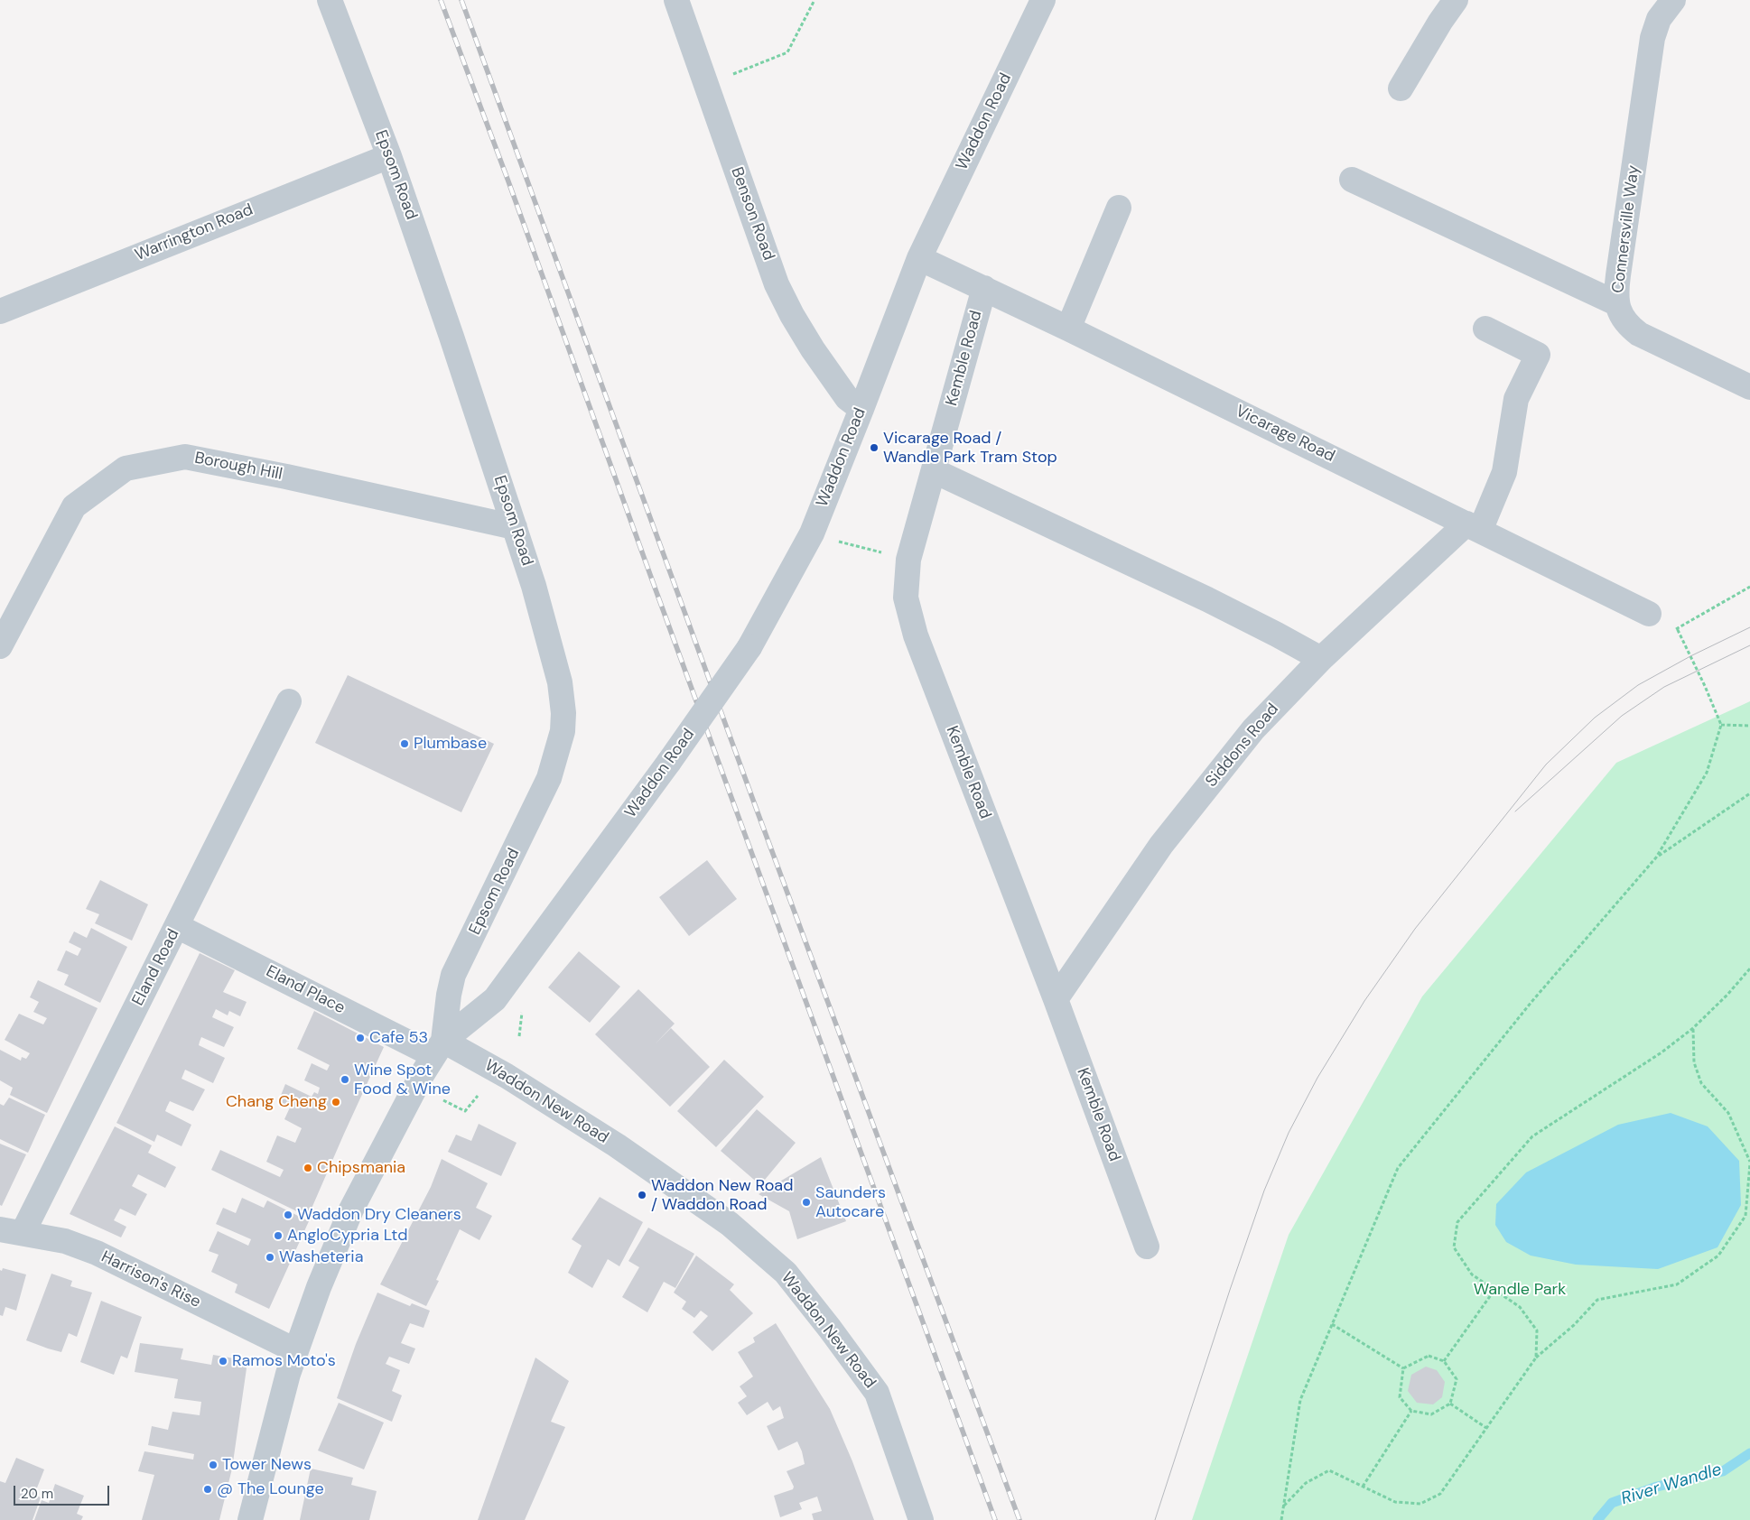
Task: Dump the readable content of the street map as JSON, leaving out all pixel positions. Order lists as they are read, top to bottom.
{
  "streets": {
    "street": [
      "Waddon Road",
      "Epsom Road",
      "Benson Road",
      "Connersville Way",
      "Warrington Road",
      "Kemble Road",
      "Vicarage Road",
      "Borough Hill",
      "Siddons Road",
      "Eland Road",
      "Eland Place",
      "Waddon New Road",
      "Harrison's Rise"
    ]
  },
  "crossings": [
    ["Waddon Road", "Epsom Road"],
    ["Waddon Road", "Benson Road"],
    ["Waddon Road", "Vicarage Road"],
    ["Waddon Road", "Eland Place"],
    ["Waddon Road", "Waddon New Road"],
    ["Waddon Road", "Harrison's Rise"],
    ["Epsom Road", "Warrington Road"],
    ["Epsom Road", "Borough Hill"],
    ["Epsom Road", "Eland Place"],
    ["Epsom Road", "Waddon New Road"],
    ["Kemble Road", "Vicarage Road"],
    ["Kemble Road", "Siddons Road"],
    ["Vicarage Road", "Siddons Road"],
    ["Eland Road", "Eland Place"],
    ["Eland Road", "Harrison's Rise"],
    ["Eland Place", "Waddon New Road"]
  ],
  "water": ["River Wandle"],
  "parks": ["Wandle Park"],
  "places": [
    "Vicarage Road / Wandle Park Tram Stop",
    "Plumbase",
    "Cafe 53",
    "Wine Spot Food & Wine",
    "Chang Cheng",
    "Chipsmania",
    "Waddon New Road / Waddon Road",
    "Saunders Autocare",
    "Waddon Dry Cleaners",
    "AngloCypria Ltd",
    "Washeteria",
    "Ramos Moto's",
    "Tower News",
    "@ The Lounge"
  ],
  "scale_bar": "20 m"
}
